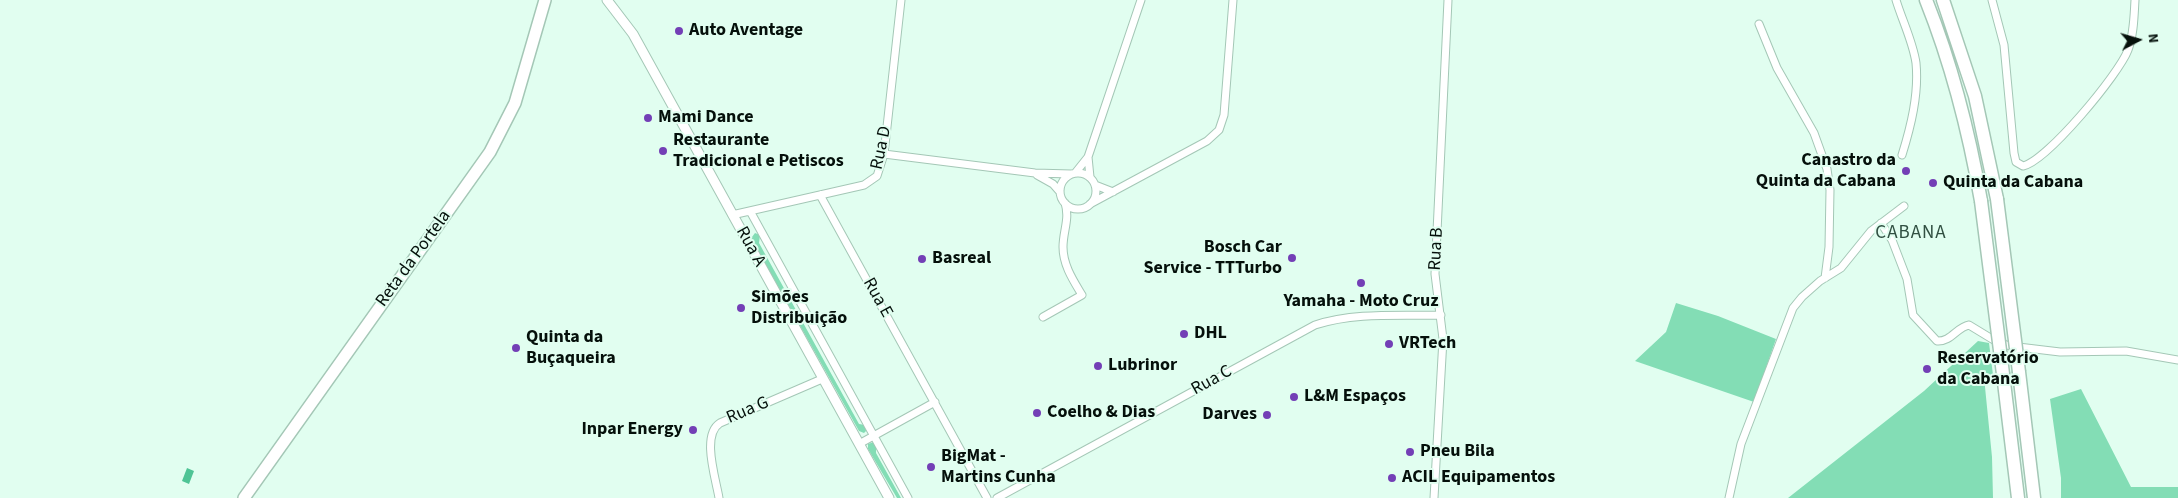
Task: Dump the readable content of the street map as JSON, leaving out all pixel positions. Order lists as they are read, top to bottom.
{
  "streets": {
    "main road": ["Reta da Portela"],
    "street": [
      "Rua D",
      "Rua A",
      "Rua B",
      "Rua E",
      "Rua C",
      "Rua G"
    ]
  },
  "crossings": [
    ["Rua D", "Rua A"],
    ["Rua D", "Rua E"],
    ["Rua A", "Rua G"],
    ["Rua B", "Rua C"]
  ],
  "districts": ["CABANA"],
  "places": [
    "Auto Aventage",
    "Mami Dance",
    "Restaurante Tradicional e Petiscos",
    "Canastro da Quinta da Cabana",
    "Quinta da Cabana",
    "Bosch Car Service - TTTurbo",
    "Basreal",
    "Yamaha - Moto Cruz",
    "Simões Distribuição",
    "DHL",
    "VRTech",
    "Quinta da Buçaqueira",
    "Lubrinor",
    "Reservatório da Cabana",
    "L&M Espaços",
    "Coelho & Dias",
    "Darves",
    "Inpar Energy",
    "Pneu Bila",
    "BigMat - Martins Cunha",
    "ACIL Equipamentos"
  ],
  "north": "right"
}
